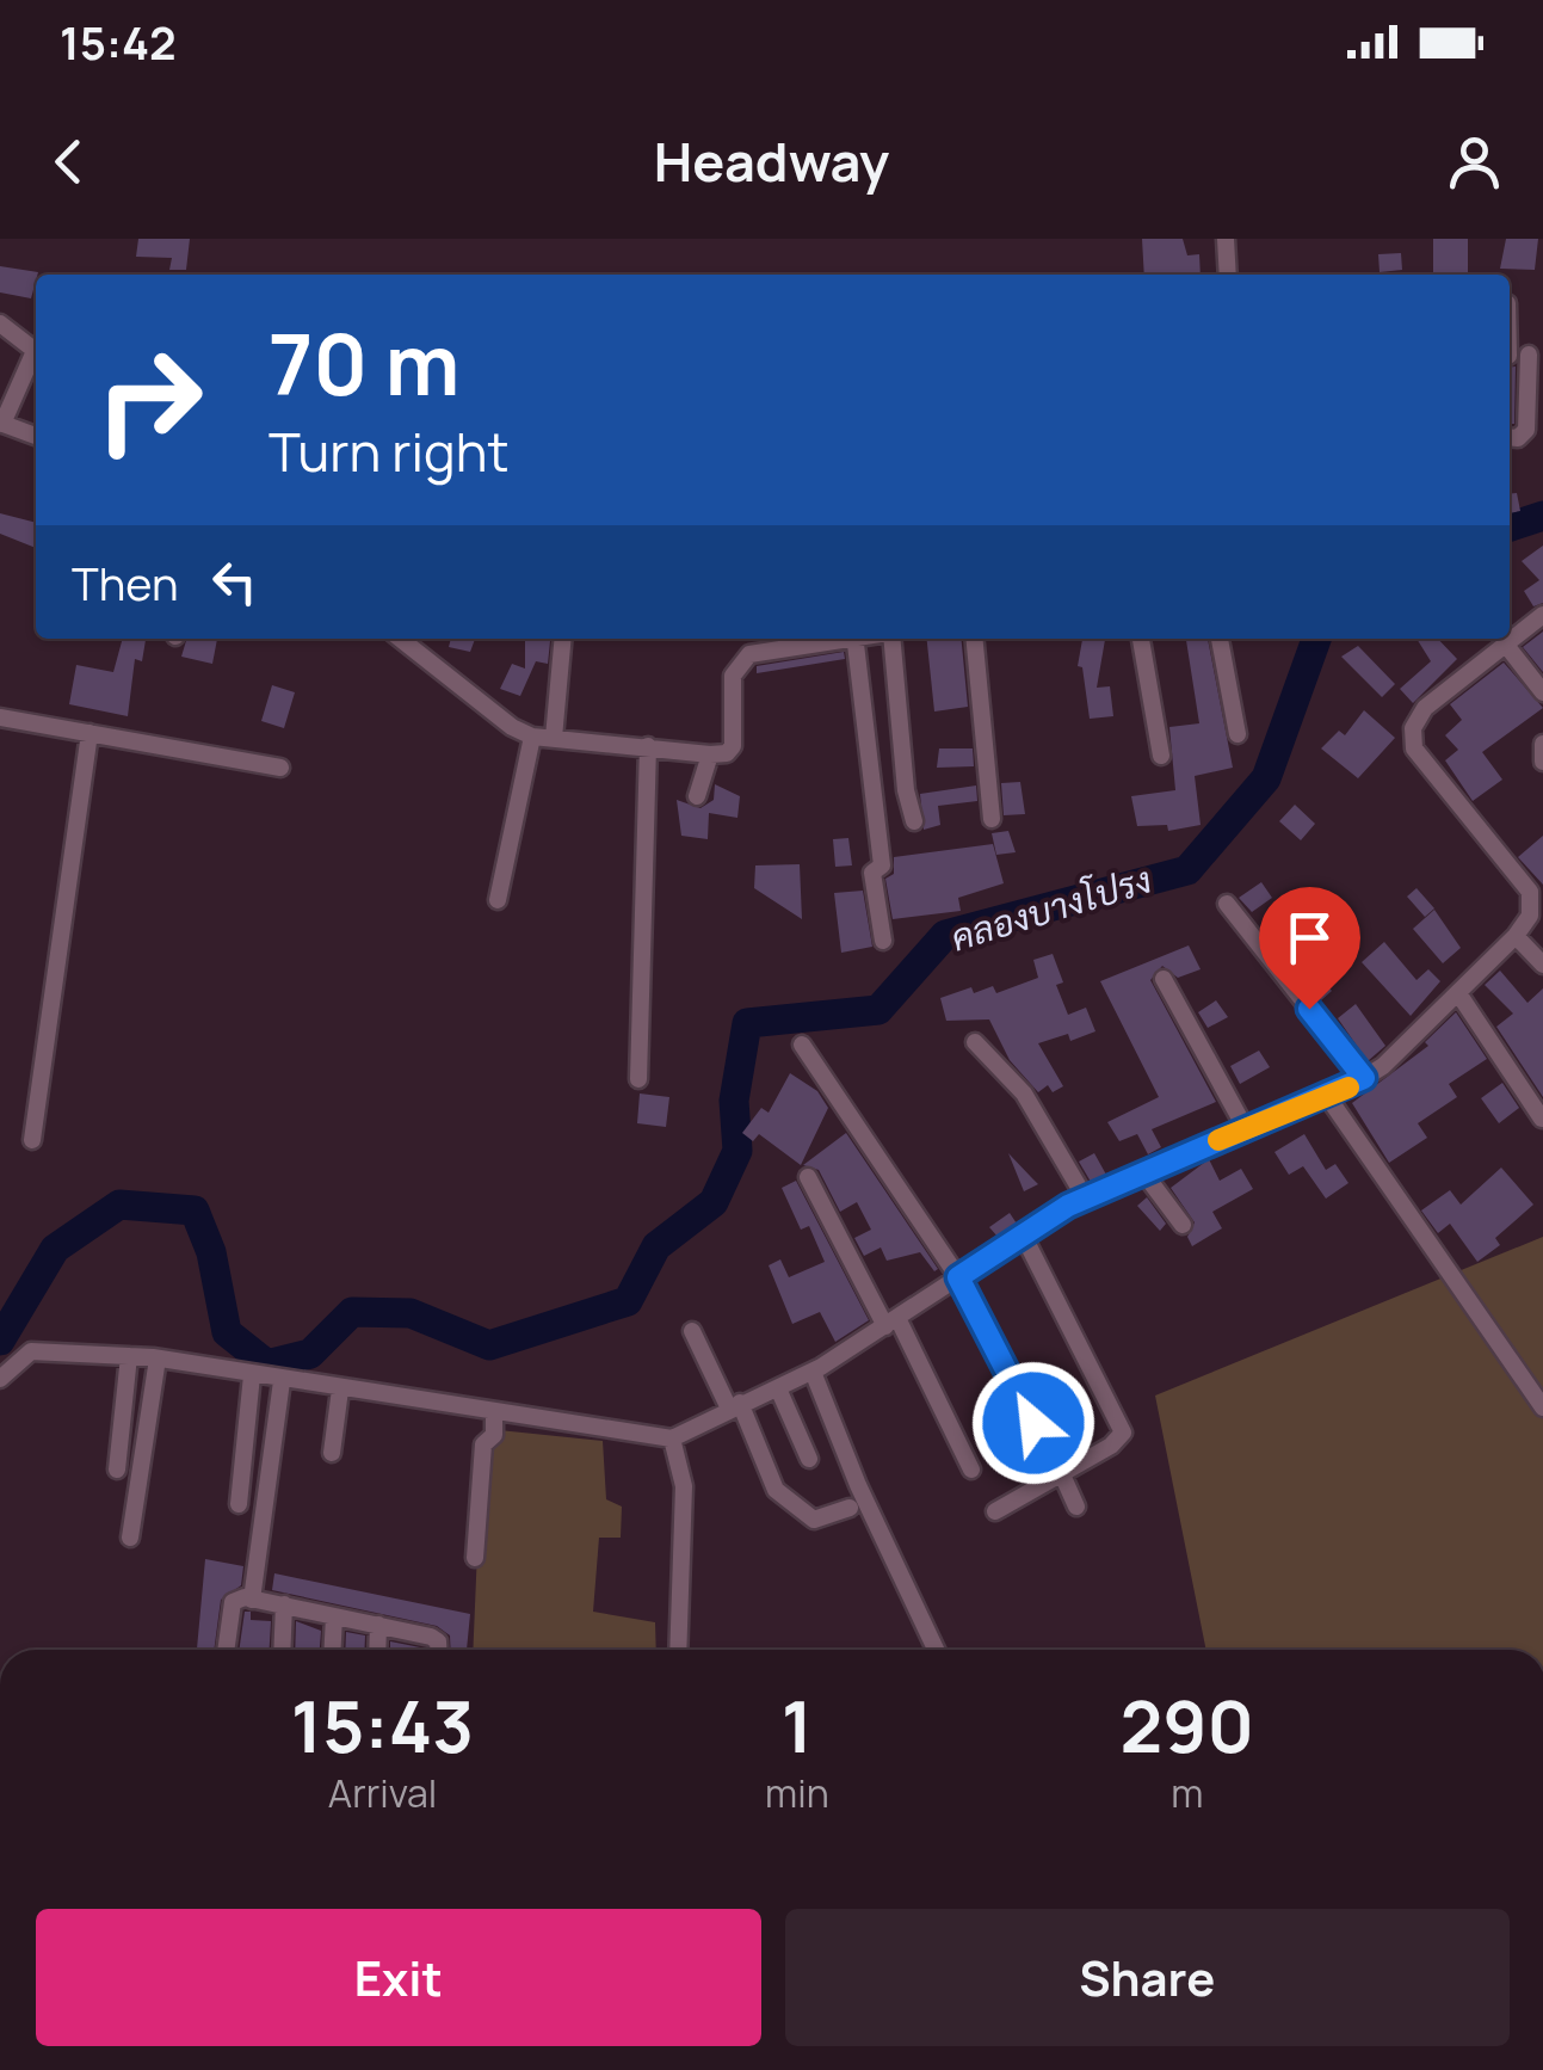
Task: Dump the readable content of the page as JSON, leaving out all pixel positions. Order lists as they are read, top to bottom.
{
  "water": ["คลองบางโปรง"],
  "page": {
    "status": "15:42",
    "header": "Headway",
    "turn": ["70 m", "Turn right"],
    "then": "Then",
    "eta": [
      "15:43",
      "Arrival",
      "1",
      "min",
      "290",
      "m"
    ],
    "buttons": ["Exit", "Share"]
  }
}
